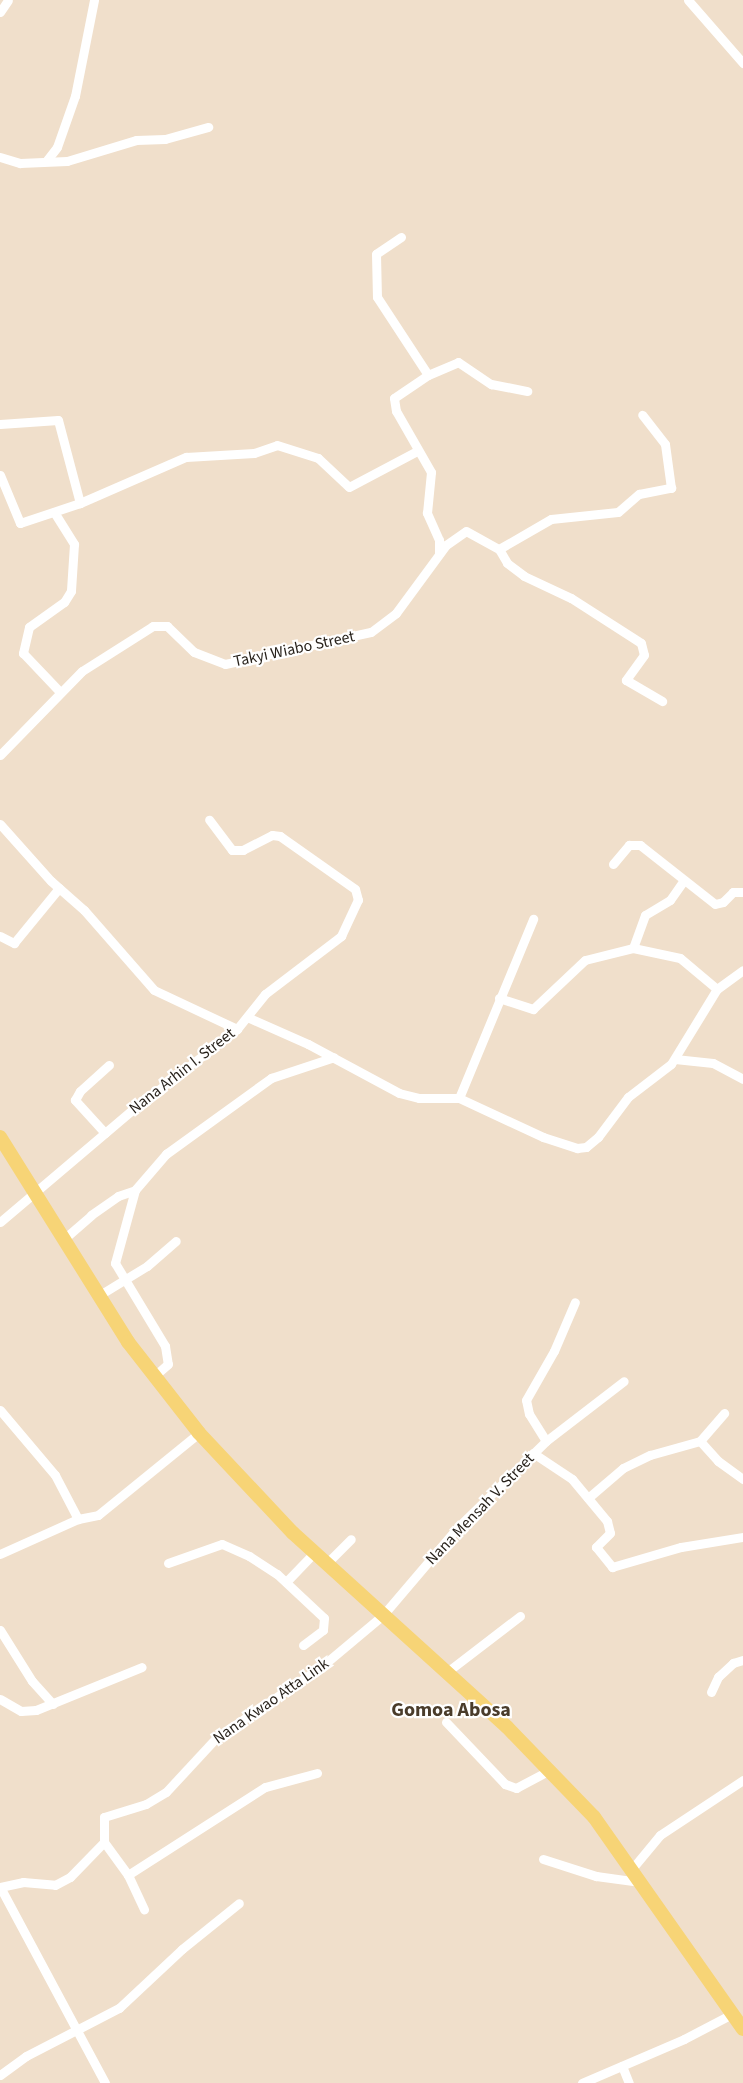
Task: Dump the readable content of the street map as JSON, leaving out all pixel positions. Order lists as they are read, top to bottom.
{
  "streets": {
    "street": [
      "Takyi Wiabo Street",
      "Nana Arhin I. Street",
      "Nana Mensah V. Street",
      "Nana Kwao Atta Link"
    ]
  },
  "crossings": [
    ["Nana Mensah V. Street", "Nana Kwao Atta Link"]
  ],
  "districts": ["Gomoa Abosa"]
}
